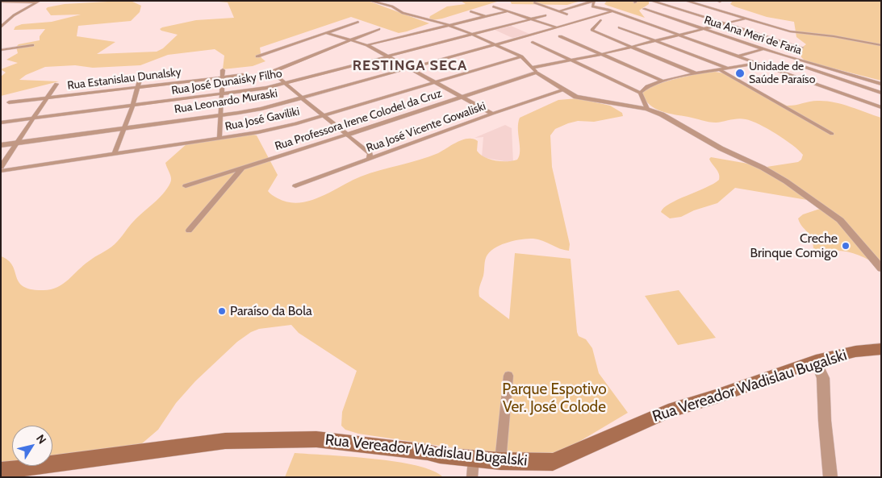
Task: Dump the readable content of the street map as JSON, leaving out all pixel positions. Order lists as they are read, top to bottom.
{
  "streets": {
    "main road": ["Rua Vereador Wadislau Bugalski"],
    "street": [
      "Rua Ana Meri de Faria",
      "Rua Estanislau Dunalsky",
      "Rua José Dunaisky Filho",
      "Rua Leonardo Muraski",
      "Rua José Gaviliki",
      "Rua Professora Irene Colodel da Cruz",
      "Rua José Vicente Gowaliski"
    ]
  },
  "districts": ["RESTINGA SECA"],
  "parks": ["Parque Espotivo Ver. José Colode"],
  "places": ["Unidade de Saúde Paraíso", "Creche Brinque Comigo", "Paraíso da Bola"],
  "north": "top right"
}
